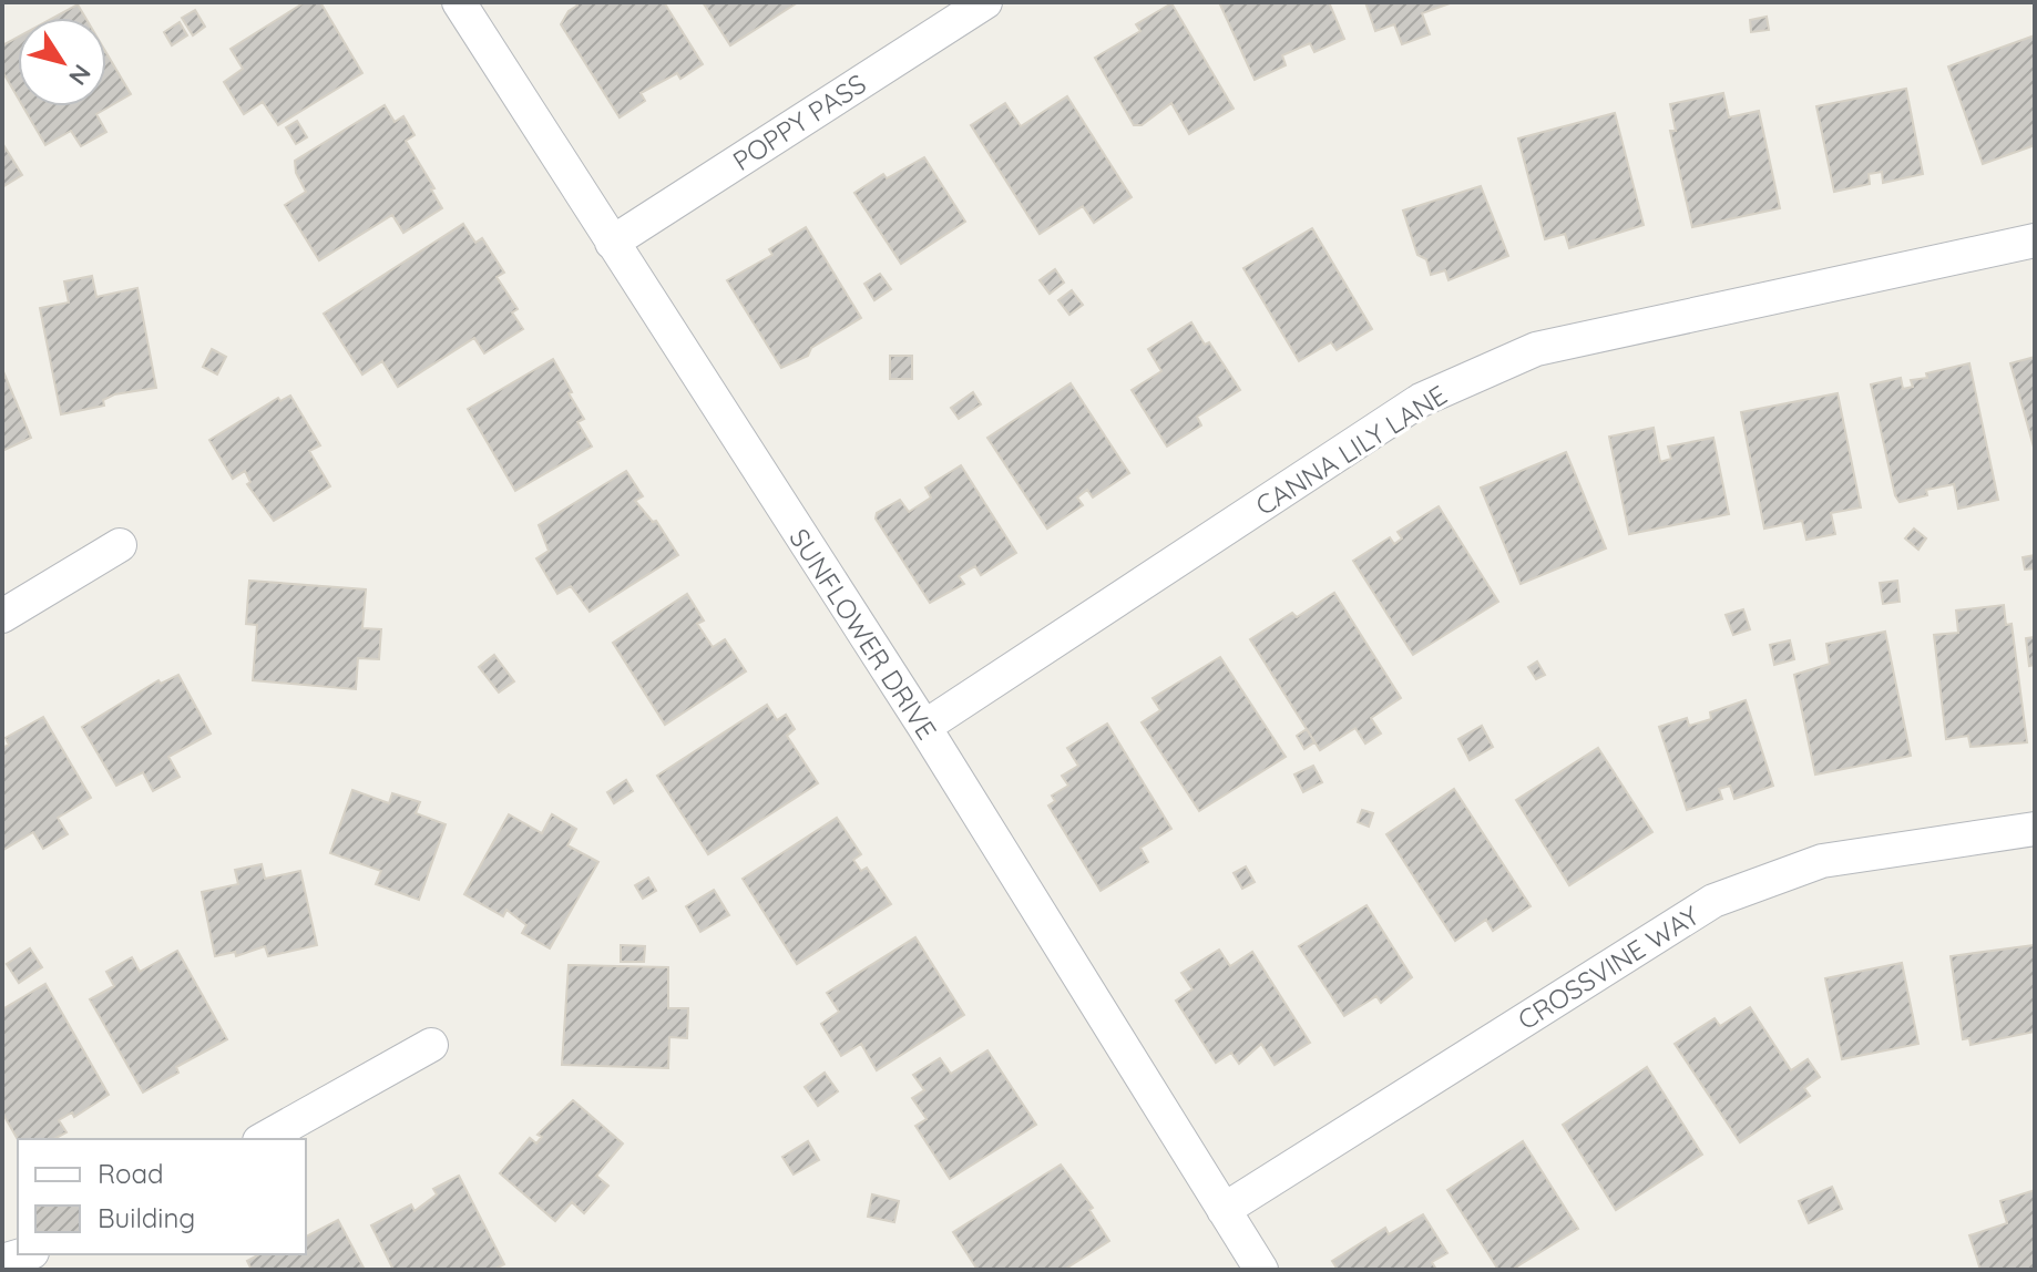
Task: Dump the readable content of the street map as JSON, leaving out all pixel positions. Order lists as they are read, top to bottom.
{
  "streets": {
    "street": [
      "POPPY PASS",
      "CANNA LILY LANE",
      "SUNFLOWER DRIVE",
      "CROSSVINE WAY"
    ]
  },
  "crossings": [
    ["POPPY PASS", "SUNFLOWER DRIVE"],
    ["CANNA LILY LANE", "SUNFLOWER DRIVE"],
    ["SUNFLOWER DRIVE", "CROSSVINE WAY"]
  ],
  "legend": ["Road", "Building"],
  "north": "bottom right"
}
